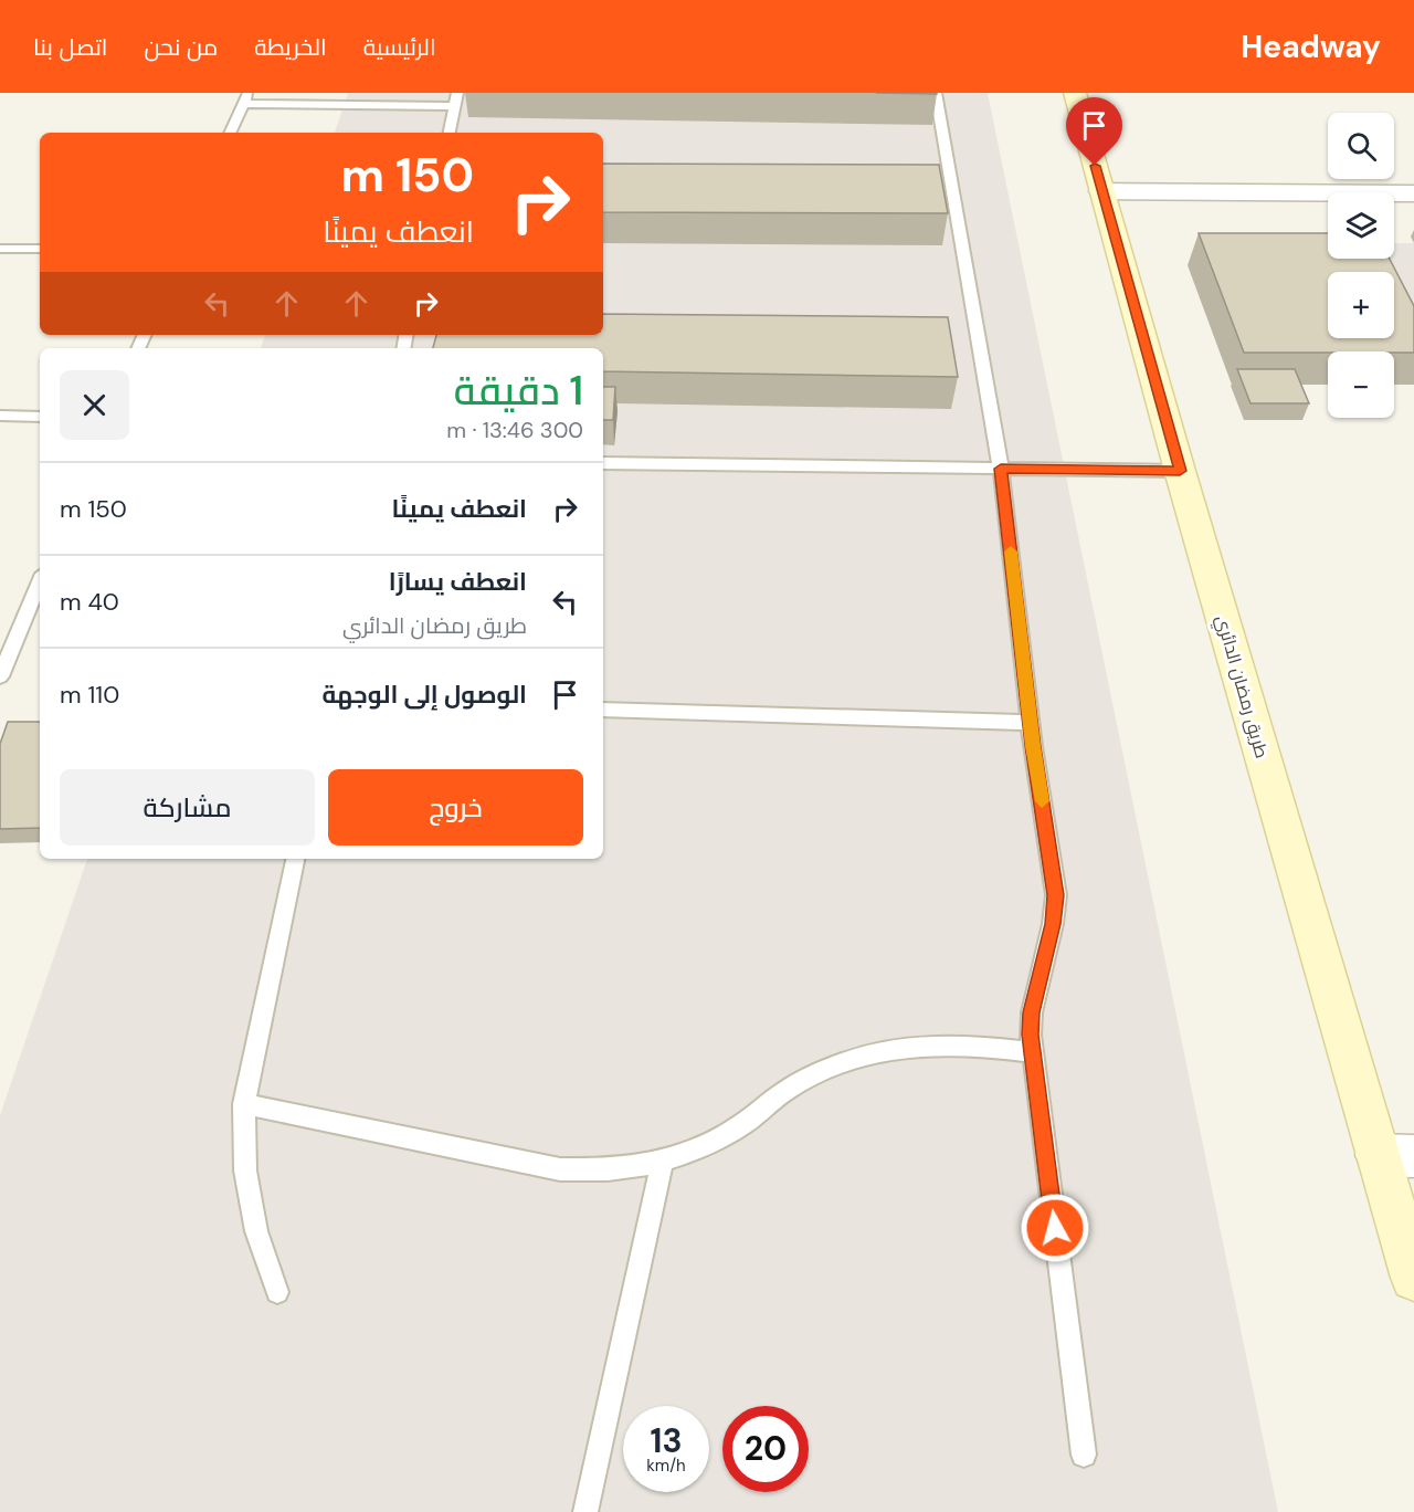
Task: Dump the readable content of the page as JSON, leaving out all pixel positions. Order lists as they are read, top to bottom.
{
  "streets": {
    "street": ["طريق رمضان الدائري"]
  },
  "page": {
    "header": "Headway",
    "nav": [
      "الرئيسية",
      "الخريطة",
      "من نحن",
      "اتصل بنا"
    ],
    "map_buttons": ["+", "−"],
    "turn": ["150 m", "انعطف يمينًا"],
    "heading": ["1 دقيقة", "300 m · 13:46"],
    "list": [
      {
        "name": "انعطف يمينًا",
        "value": "150 m"
      },
      {
        "name": "انعطف يسارًا",
        "note": "طريق رمضان الدائري",
        "value": "40 m"
      },
      {
        "name": "الوصول إلى الوجهة",
        "value": "110 m"
      }
    ],
    "buttons": ["خروج", "مشاركة"],
    "speed": "13 km/h",
    "limit": "20"
  }
}
